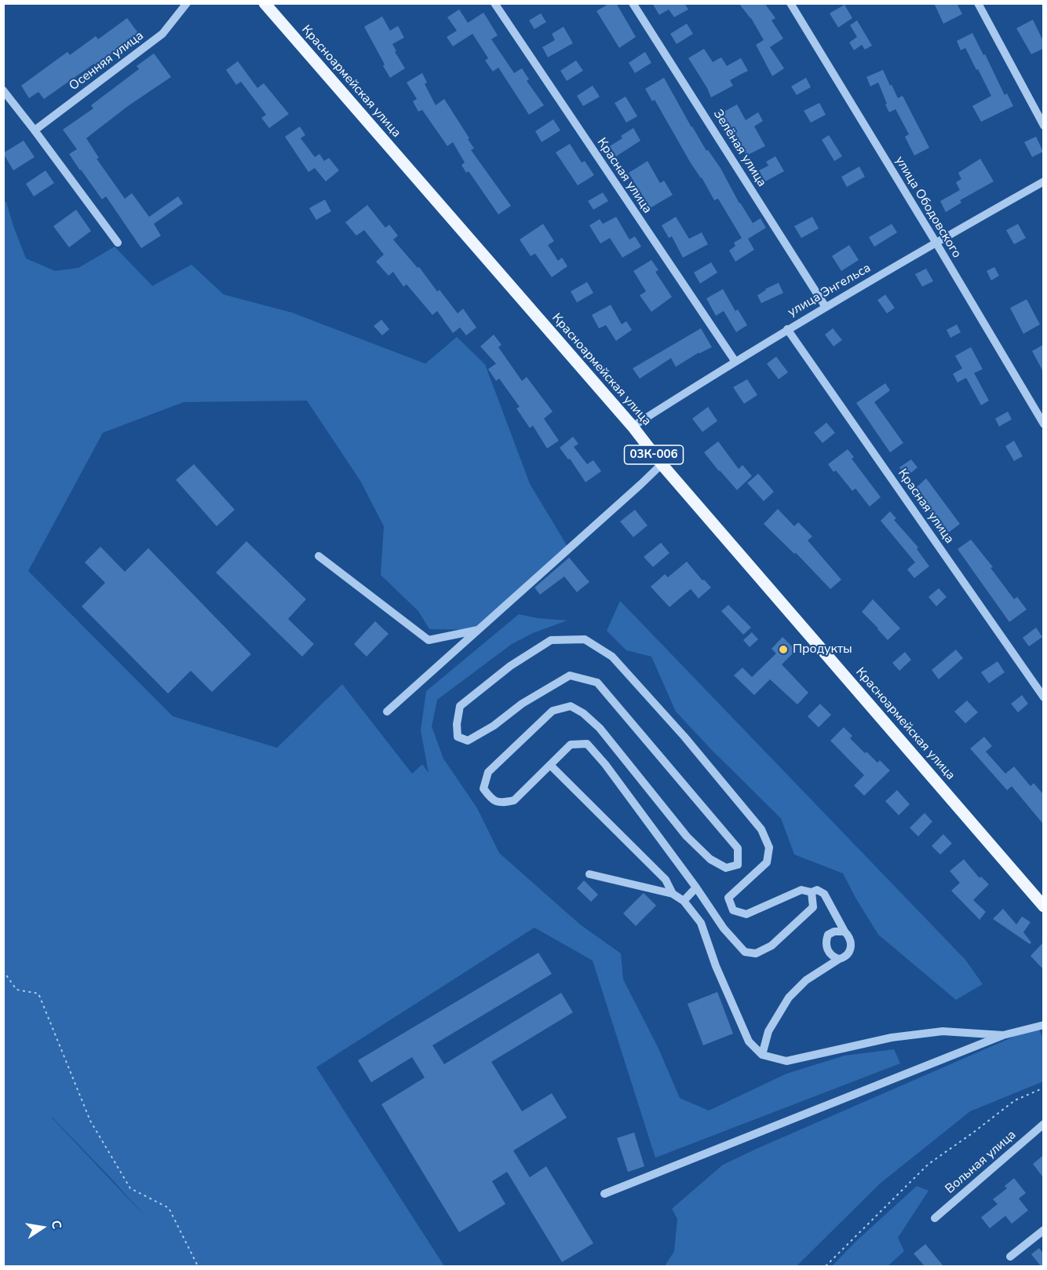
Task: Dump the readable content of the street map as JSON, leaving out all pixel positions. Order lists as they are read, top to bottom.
{
  "streets": {
    "main road": ["Красноармейская улица", "03К-006"],
    "street": [
      "Осенняя улица",
      "Зелёная улица",
      "Красная улица",
      "улица Ободовского",
      "улица Энгельса",
      "Вольная улица"
    ]
  },
  "crossings": [
    ["Красноармейская улица", "улица Энгельса"],
    ["Зелёная улица", "улица Энгельса"],
    ["Красная улица", "улица Энгельса"],
    ["улица Ободовского", "улица Энгельса"]
  ],
  "places": ["Продукты"],
  "north": "right"
}
